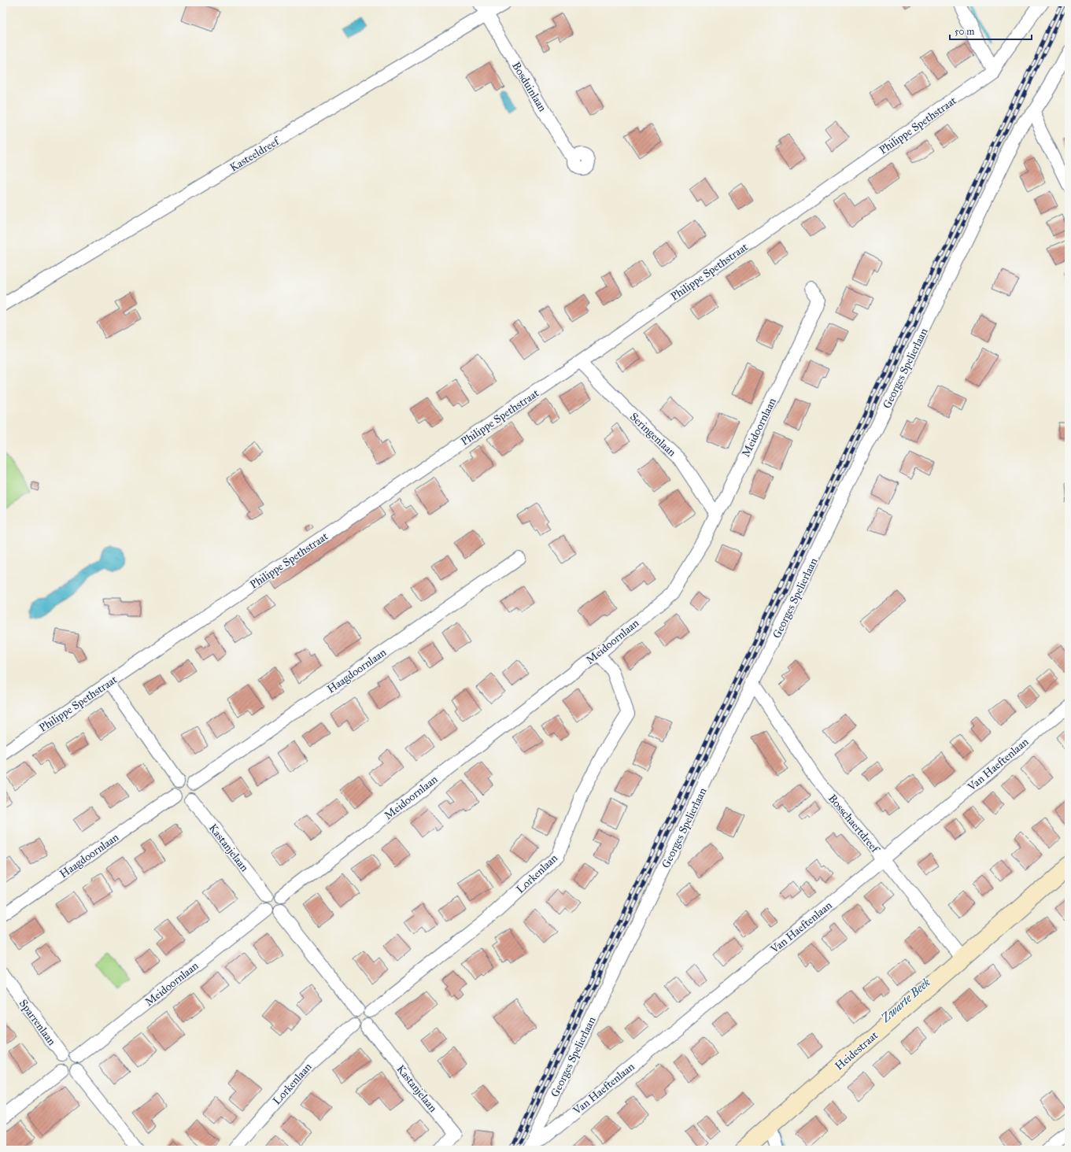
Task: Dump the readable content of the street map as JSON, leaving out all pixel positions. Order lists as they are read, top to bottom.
{
  "streets": {
    "street": [
      "Bosduinlaan",
      "Philippe Spethstraat",
      "Kasteeldreef",
      "Georges Spelierlaan",
      "Meidoornlaan",
      "Seringenlaan",
      "Haagdoornlaan",
      "Van Haeftenlaan",
      "Bosschaertdreef",
      "Kastanjelaan",
      "Lorkenlaan",
      "Sparrenlaan",
      "Heidestraat"
    ]
  },
  "crossings": [
    ["Bosduinlaan", "Kasteeldreef"],
    ["Philippe Spethstraat", "Seringenlaan"],
    ["Georges Spelierlaan", "Van Haeftenlaan"],
    ["Georges Spelierlaan", "Bosschaertdreef"],
    ["Meidoornlaan", "Seringenlaan"],
    ["Meidoornlaan", "Kastanjelaan"],
    ["Meidoornlaan", "Lorkenlaan"],
    ["Meidoornlaan", "Sparrenlaan"],
    ["Haagdoornlaan", "Kastanjelaan"],
    ["Van Haeftenlaan", "Bosschaertdreef"],
    ["Bosschaertdreef", "Heidestraat"],
    ["Kastanjelaan", "Lorkenlaan"]
  ],
  "water": ["Zwarte Beek"],
  "scale_bar": "50 m"
}
